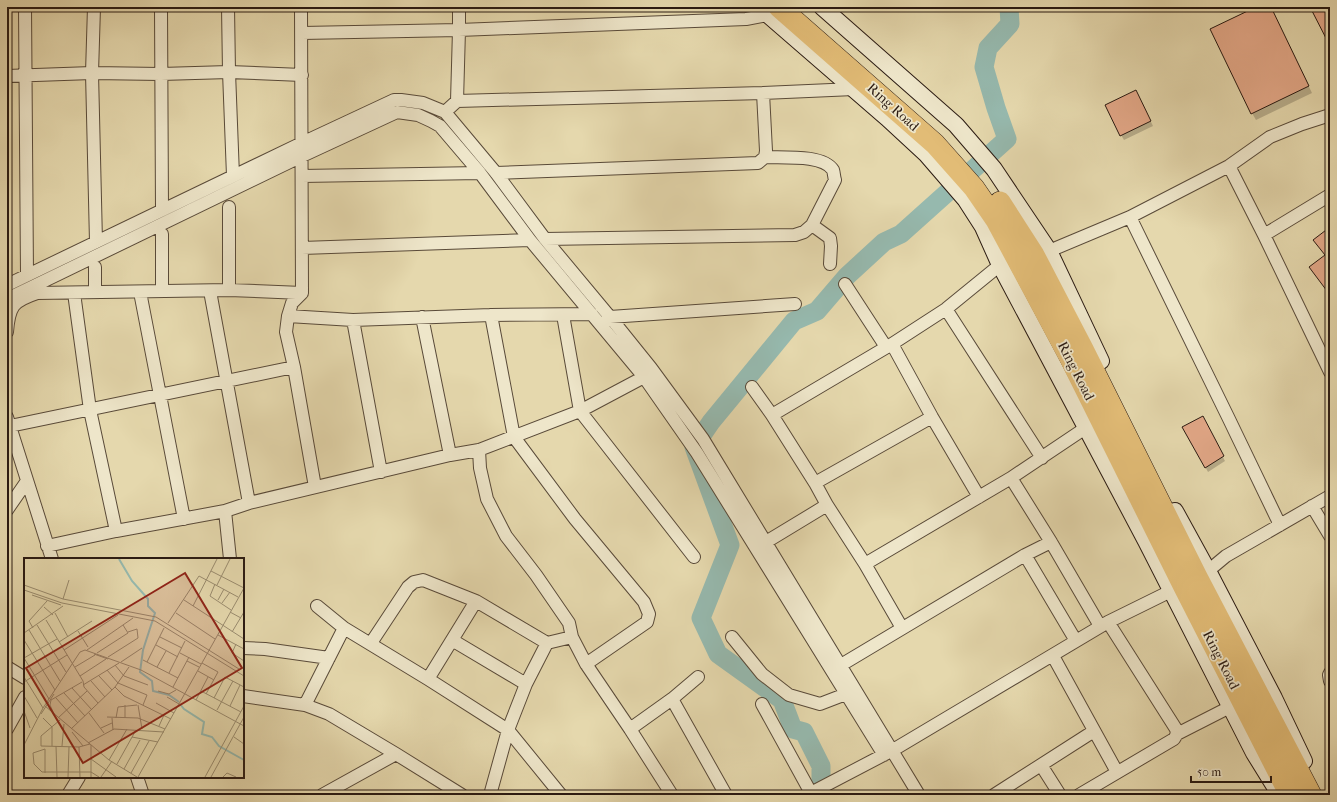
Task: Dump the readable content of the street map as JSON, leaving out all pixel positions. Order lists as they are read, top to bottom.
{
  "streets": {
    "highway": ["Ring Road"]
  },
  "scale_bar": "50 m"
}
